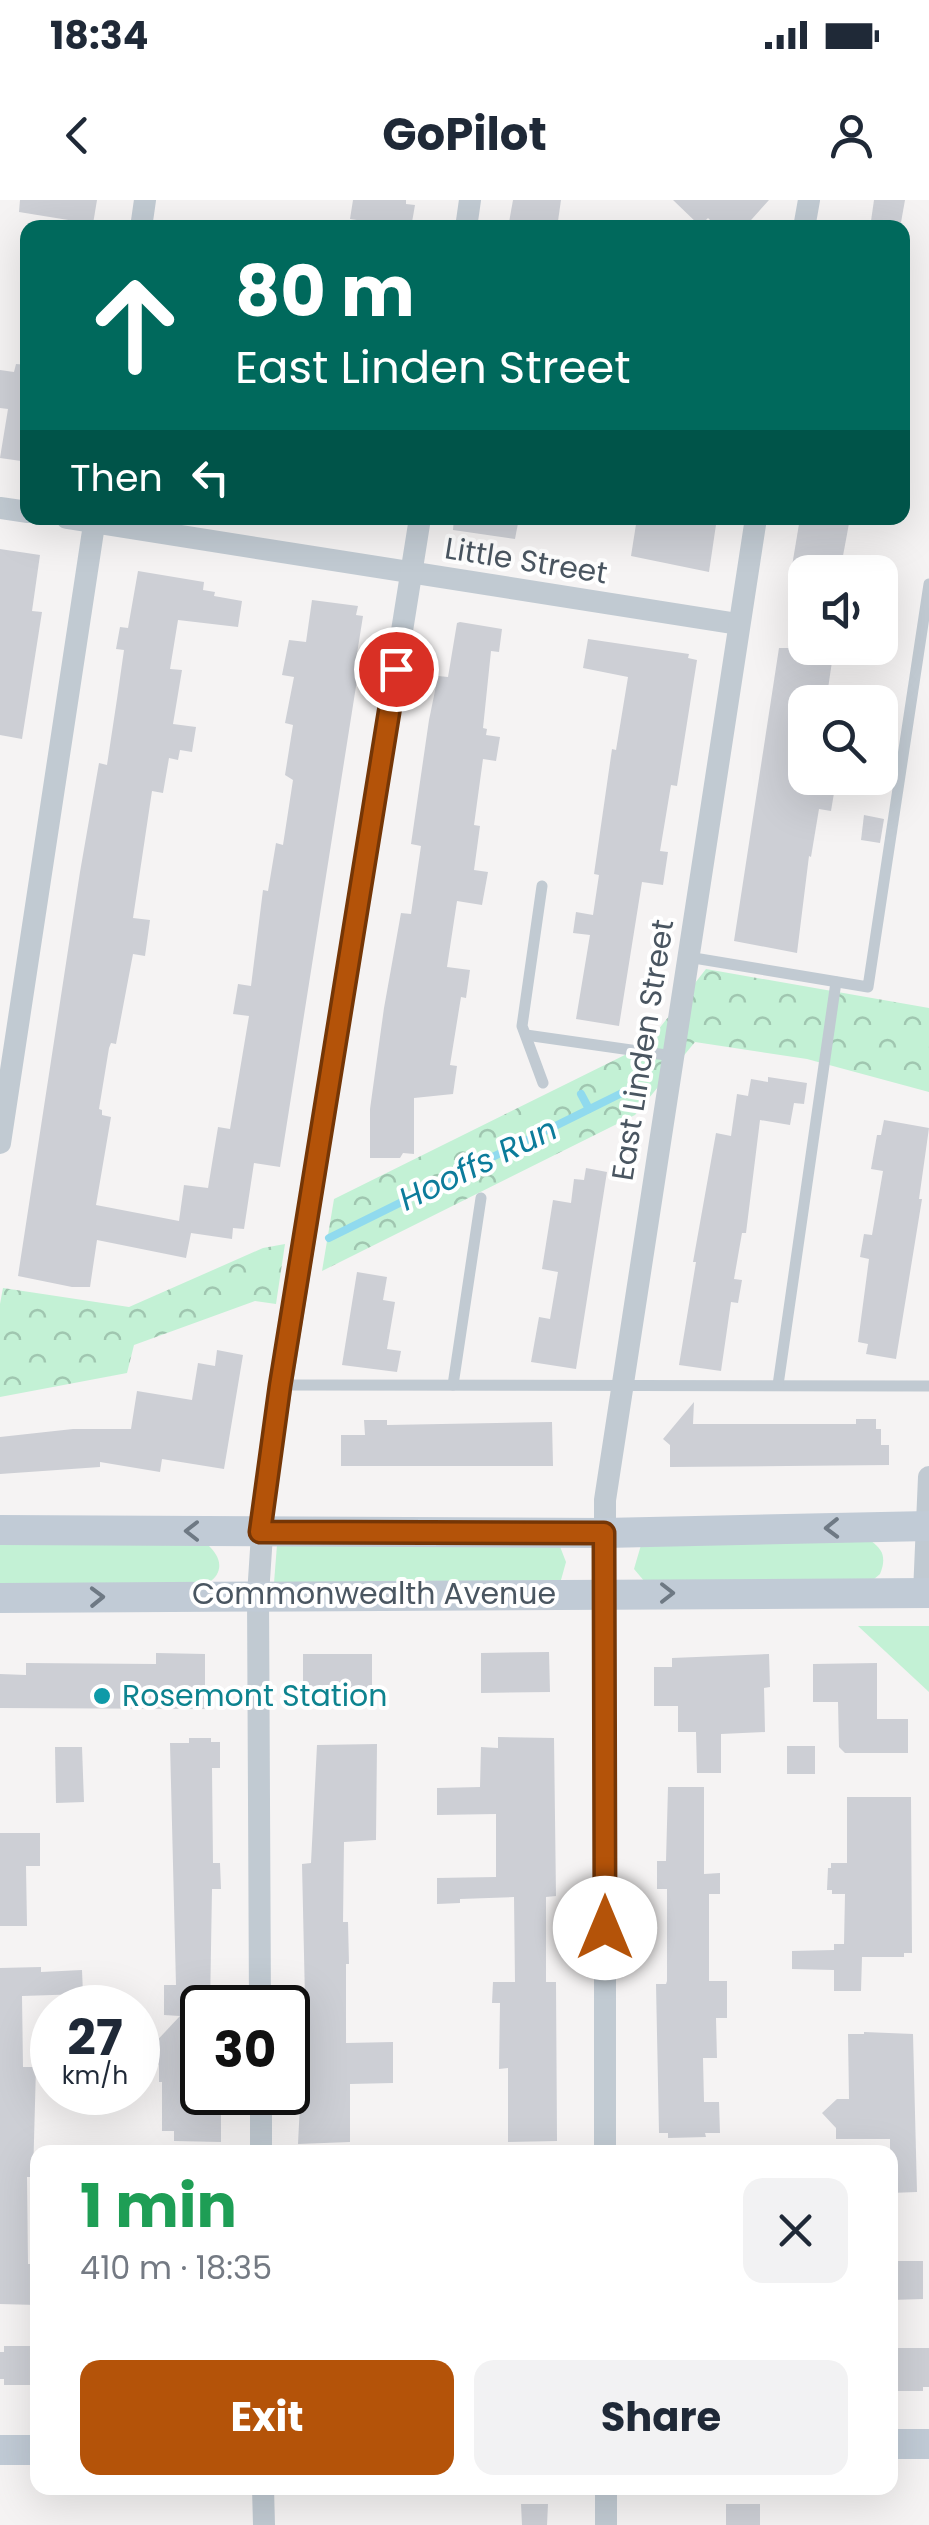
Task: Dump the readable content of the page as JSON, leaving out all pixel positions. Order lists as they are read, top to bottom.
{
  "streets": {
    "street": ["Little Street", "East Linden Street", "Commonwealth Avenue"]
  },
  "crossings": [
    ["Little Street", "East Linden Street"],
    ["East Linden Street", "Commonwealth Avenue"]
  ],
  "water": ["Hooffs Run"],
  "places": ["Rosemont Station"],
  "page": {
    "status": "18:34",
    "header": "GoPilot",
    "turn": ["80 m", "East Linden Street"],
    "then": "Then",
    "speed": "27 km/h",
    "limit": "30",
    "heading": ["1 min", "410 m · 18:35"],
    "buttons": ["Exit", "Share"]
  }
}
